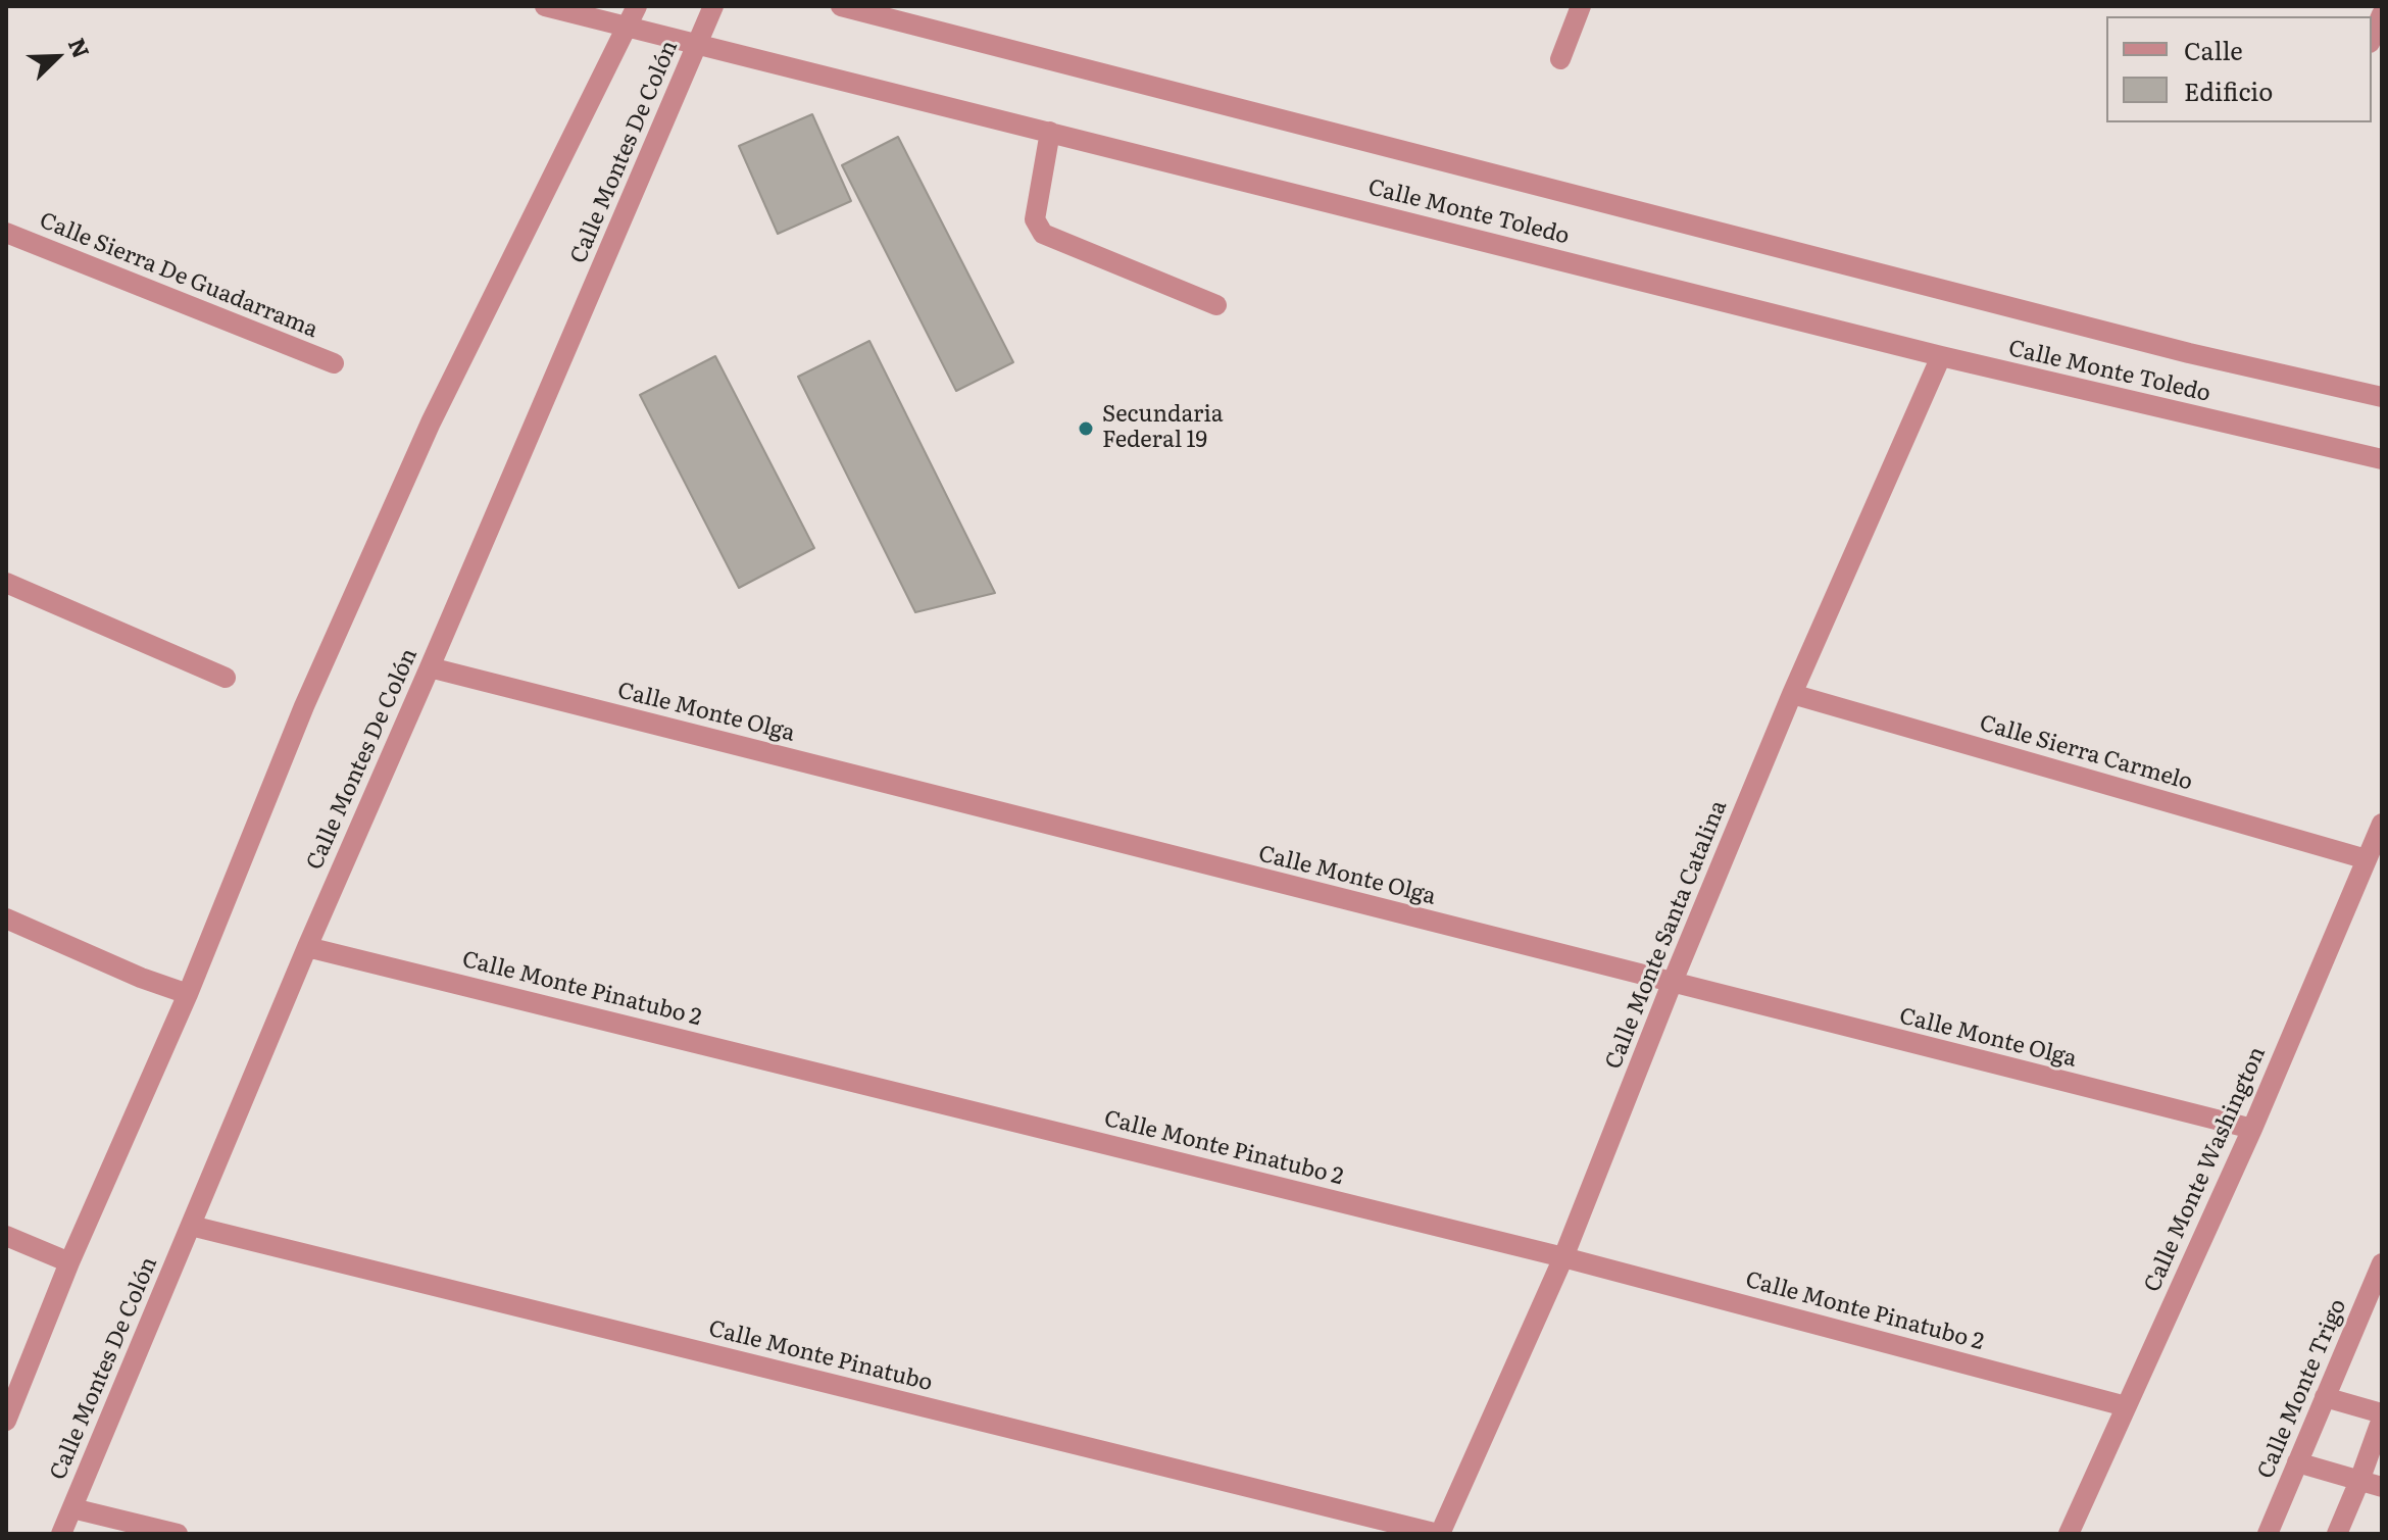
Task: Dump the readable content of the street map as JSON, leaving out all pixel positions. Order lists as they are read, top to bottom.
{
  "streets": {
    "street": [
      "Calle Montes De Colón",
      "Calle Monte Toledo",
      "Calle Sierra De Guadarrama",
      "Calle Monte Olga",
      "Calle Sierra Carmelo",
      "Calle Monte Santa Catalina",
      "Calle Monte Pinatubo 2",
      "Calle Monte Washington",
      "Calle Monte Pinatubo",
      "Calle Monte Trigo"
    ]
  },
  "crossings": [
    ["Calle Montes De Colón", "Calle Monte Toledo"],
    ["Calle Montes De Colón", "Calle Monte Olga"],
    ["Calle Montes De Colón", "Calle Monte Pinatubo 2"],
    ["Calle Montes De Colón", "Calle Monte Pinatubo"],
    ["Calle Monte Toledo", "Calle Monte Santa Catalina"],
    ["Calle Monte Olga", "Calle Monte Santa Catalina"],
    ["Calle Monte Olga", "Calle Monte Washington"],
    ["Calle Sierra Carmelo", "Calle Monte Santa Catalina"],
    ["Calle Sierra Carmelo", "Calle Monte Washington"],
    ["Calle Monte Santa Catalina", "Calle Monte Pinatubo 2"],
    ["Calle Monte Santa Catalina", "Calle Monte Pinatubo"],
    ["Calle Monte Pinatubo 2", "Calle Monte Washington"]
  ],
  "places": ["Secundaria Federal 19"],
  "legend": ["Calle", "Edificio"],
  "north": "top right"
}
